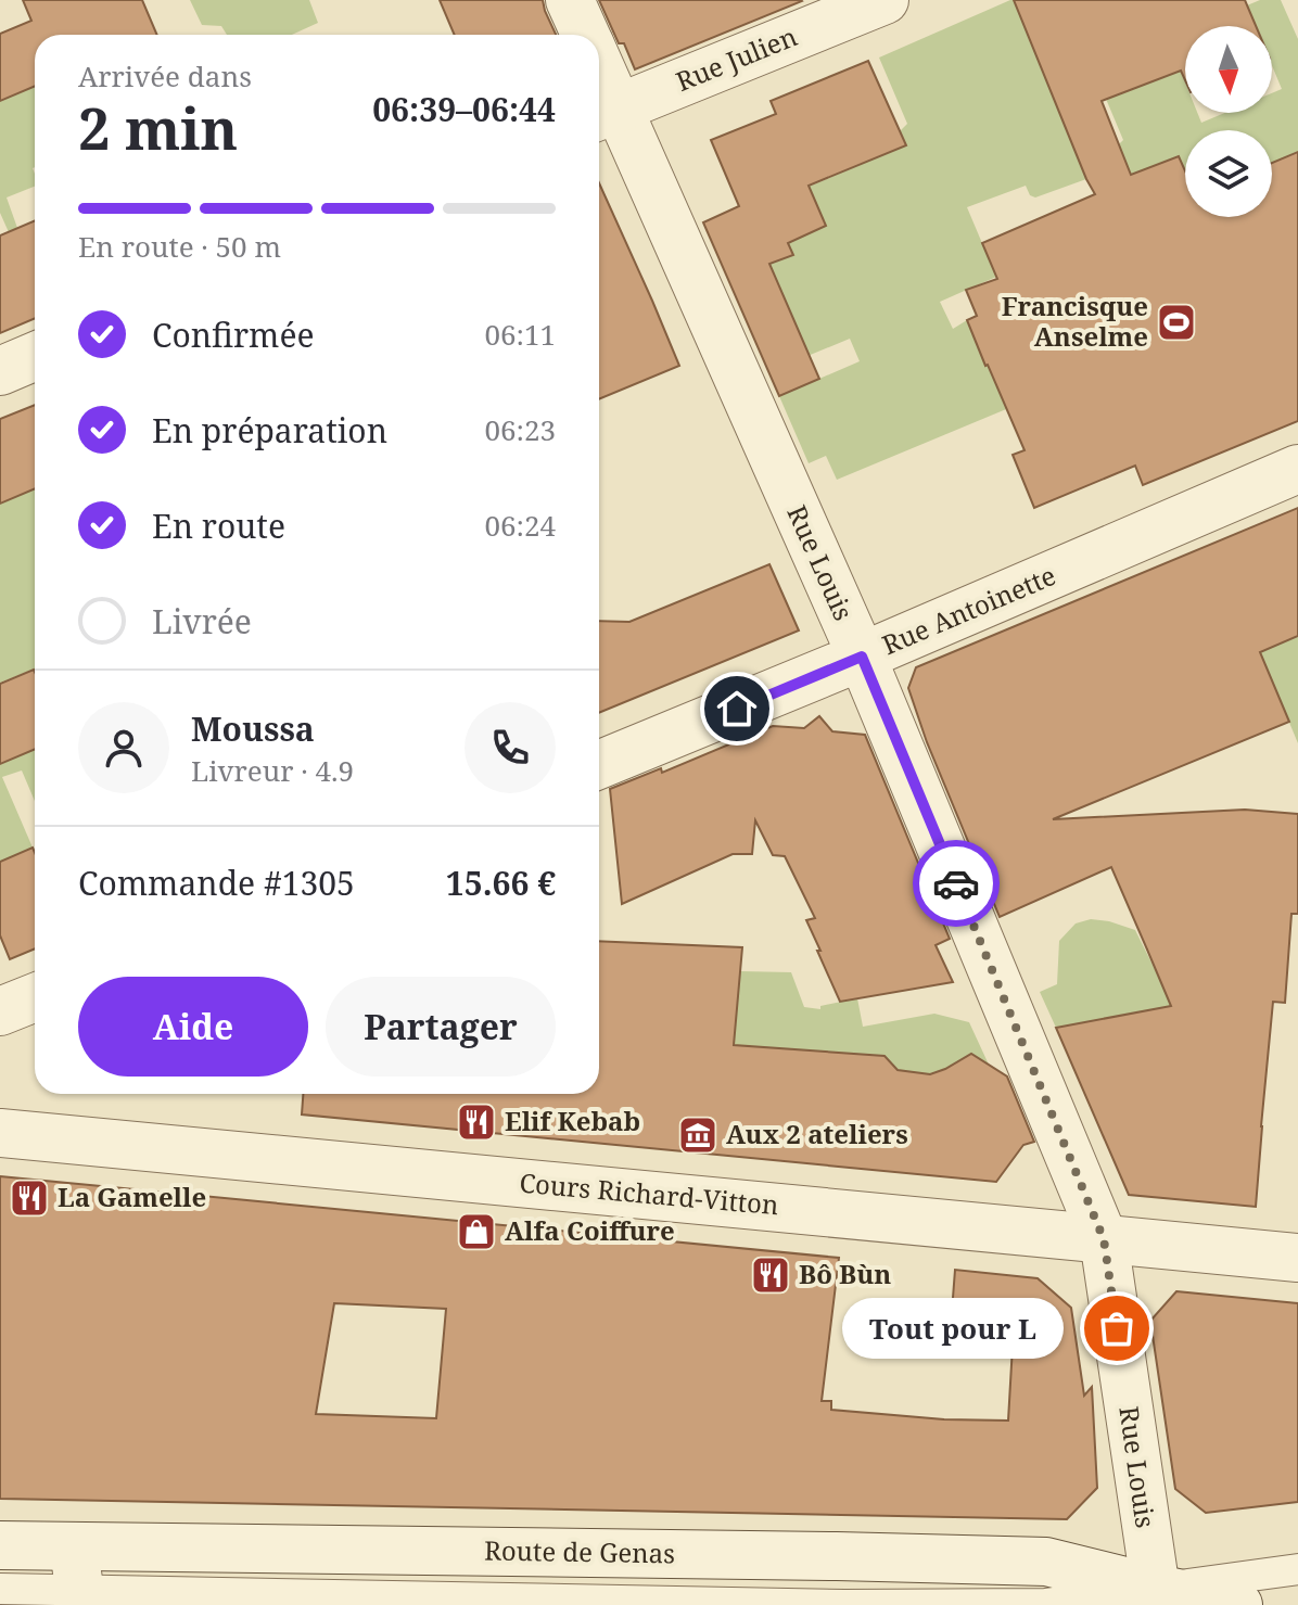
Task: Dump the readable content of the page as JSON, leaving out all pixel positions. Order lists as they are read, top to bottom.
{
  "streets": {
    "street": [
      "Rue Julien",
      "Rue Louis",
      "Rue Antoinette",
      "Cours Richard-Vitton",
      "Route de Genas"
    ]
  },
  "crossings": [
    ["Rue Julien", "Rue Louis"],
    ["Rue Louis", "Rue Antoinette"],
    ["Rue Louis", "Cours Richard-Vitton"],
    ["Rue Louis", "Route de Genas"]
  ],
  "places": {
    "sports": ["Francisque Anselme"],
    "restaurant": ["Elif Kebab", "La Gamelle", "Bô Bùn"],
    "museum": ["Aux 2 ateliers"],
    "shop": ["Alfa Coiffure"],
    "other": ["Tout pour L"]
  },
  "north": "bottom",
  "page": {
    "heading": ["2 min", "Arrivée dans", "06:39–06:44"],
    "panel": [
      "Moussa",
      "Livreur · 4.9",
      "Commande #1305",
      "15.66 €"
    ],
    "bar": "En route · 50 m",
    "list": [
      ["Confirmée", "06:11"],
      ["En préparation", "06:23"],
      ["En route", "06:24"],
      "Livrée"
    ],
    "buttons": ["Aide", "Partager"],
    "bubble": "Tout pour L"
  }
}
